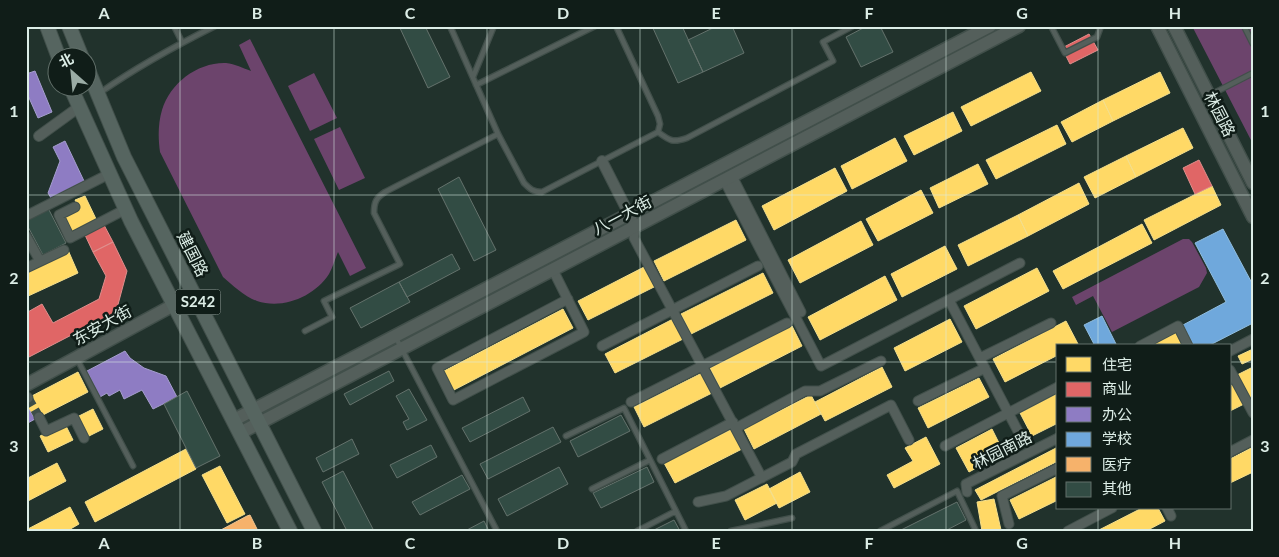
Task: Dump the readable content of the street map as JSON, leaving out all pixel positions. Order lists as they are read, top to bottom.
{
  "streets": {
    "main road": [
      "林园路",
      "八一大街",
      "建国路",
      "S242",
      "东安大街"
    ],
    "street": ["林园南路"]
  },
  "crossings": [
    ["八一大街", "建国路"],
    ["八一大街", "S242"],
    ["建国路", "东安大街"],
    ["S242", "东安大街"]
  ],
  "legend": [
    "住宅",
    "商业",
    "办公",
    "学校",
    "医疗",
    "其他"
  ],
  "north": "top left",
  "grid": {
    "columns": [
      "A",
      "B",
      "C",
      "D",
      "E",
      "F",
      "G",
      "H"
    ],
    "rows": ["1", "2", "3"]
  }
}
